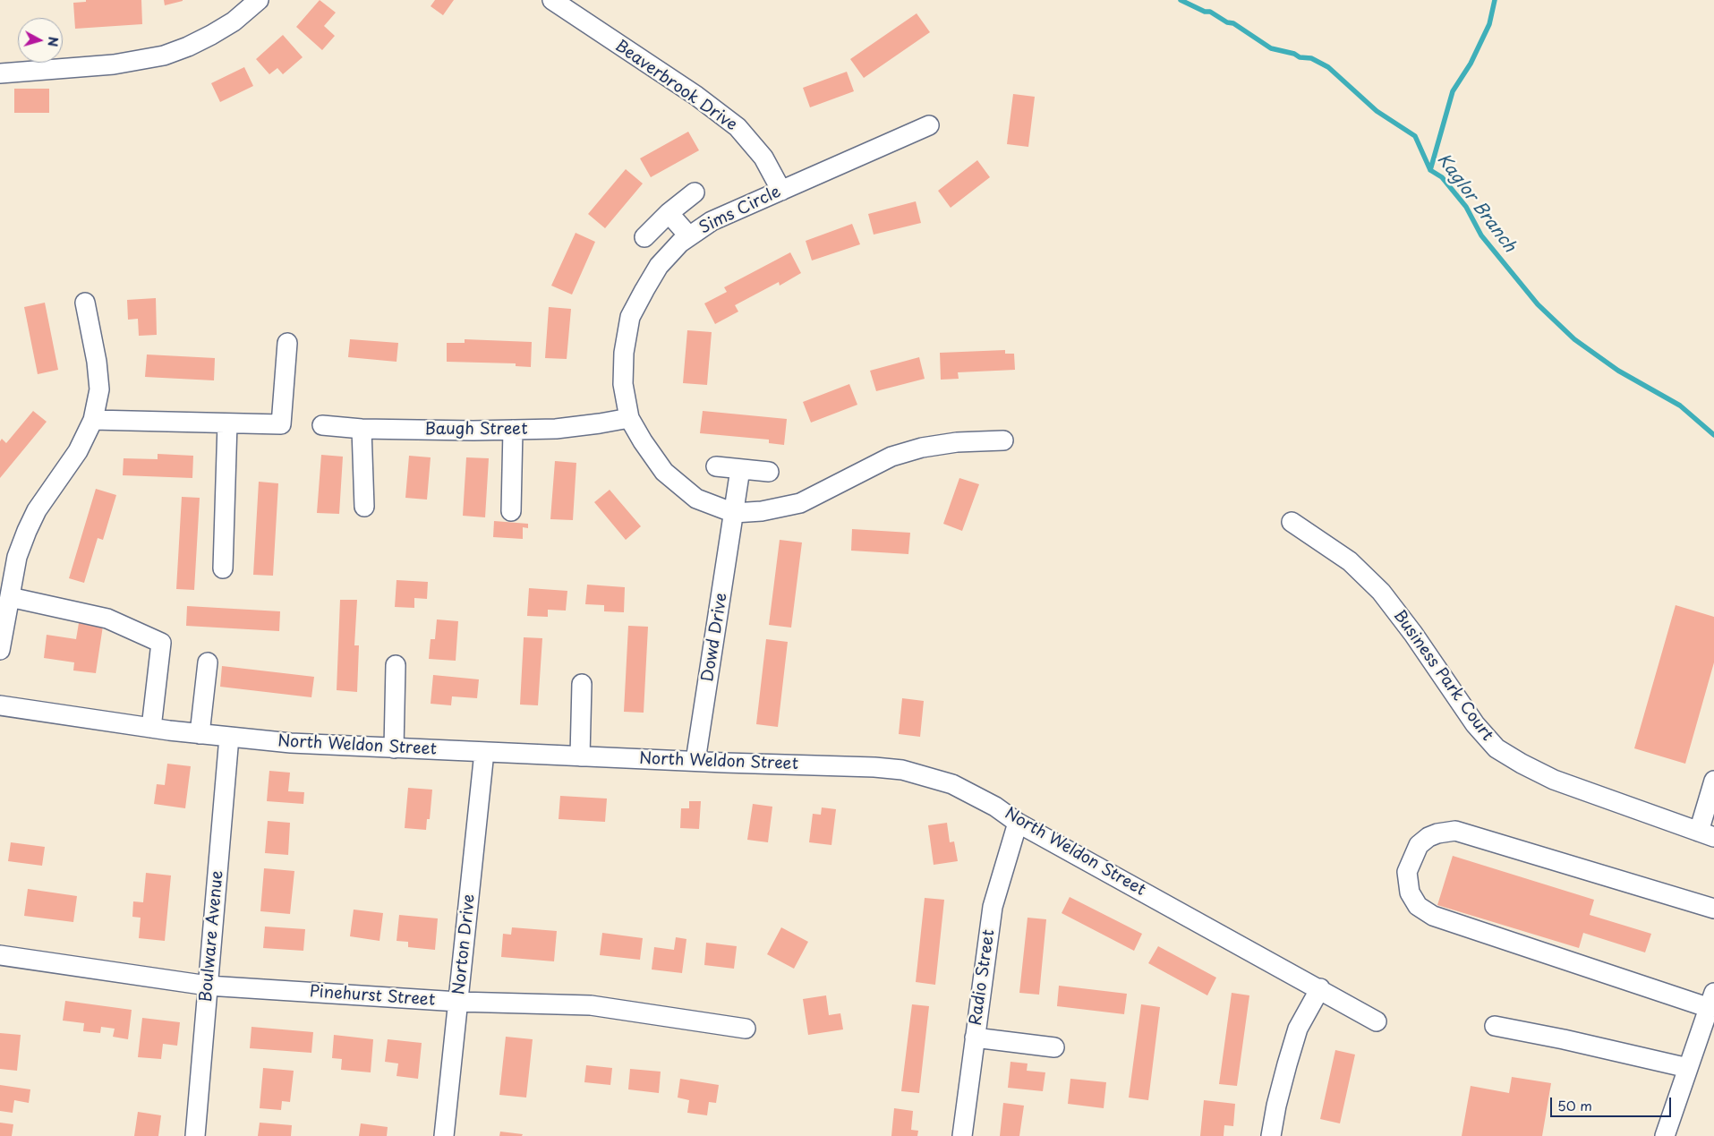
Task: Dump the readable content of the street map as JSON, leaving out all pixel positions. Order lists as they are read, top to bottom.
{
  "streets": {
    "street": [
      "Beaverbrook Drive",
      "Sims Circle",
      "Baugh Street",
      "Dowd Drive",
      "Business Park Court",
      "North Weldon Street",
      "Boulware Avenue",
      "Norton Drive",
      "Radio Street",
      "Pinehurst Street"
    ]
  },
  "crossings": [
    ["Beaverbrook Drive", "Sims Circle"],
    ["Sims Circle", "Baugh Street"],
    ["Sims Circle", "Dowd Drive"],
    ["Dowd Drive", "North Weldon Street"],
    ["North Weldon Street", "Boulware Avenue"],
    ["North Weldon Street", "Norton Drive"],
    ["North Weldon Street", "Radio Street"],
    ["Boulware Avenue", "Pinehurst Street"],
    ["Norton Drive", "Pinehurst Street"]
  ],
  "water": ["Kaglor Branch"],
  "scale_bar": "50 m",
  "north": "right"
}
